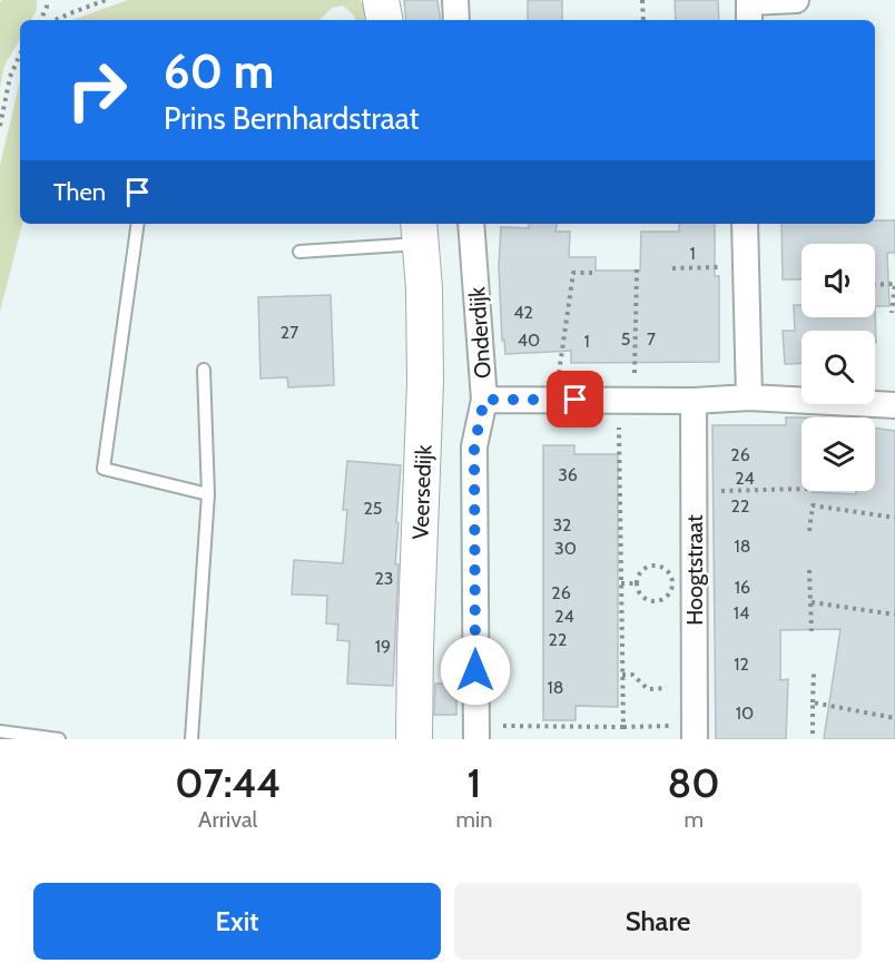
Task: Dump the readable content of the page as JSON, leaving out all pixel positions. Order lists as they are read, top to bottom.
{
  "streets": {
    "main road": ["Veersedijk"],
    "street": ["Onderdijk", "Hoogtstraat"]
  },
  "house_numbers": [
    "1",
    "42",
    "27",
    "5",
    "7",
    "40",
    "1",
    "26",
    "36",
    "24",
    "22",
    "25",
    "32",
    "18",
    "30",
    "23",
    "16",
    "26",
    "14",
    "24",
    "22",
    "19",
    "12",
    "18",
    "10"
  ],
  "page": {
    "turn": ["60 m", "Prins Bernhardstraat"],
    "then": "Then",
    "eta": [
      "07:44",
      "Arrival",
      "1",
      "min",
      "80",
      "m"
    ],
    "buttons": ["Exit", "Share"]
  }
}
